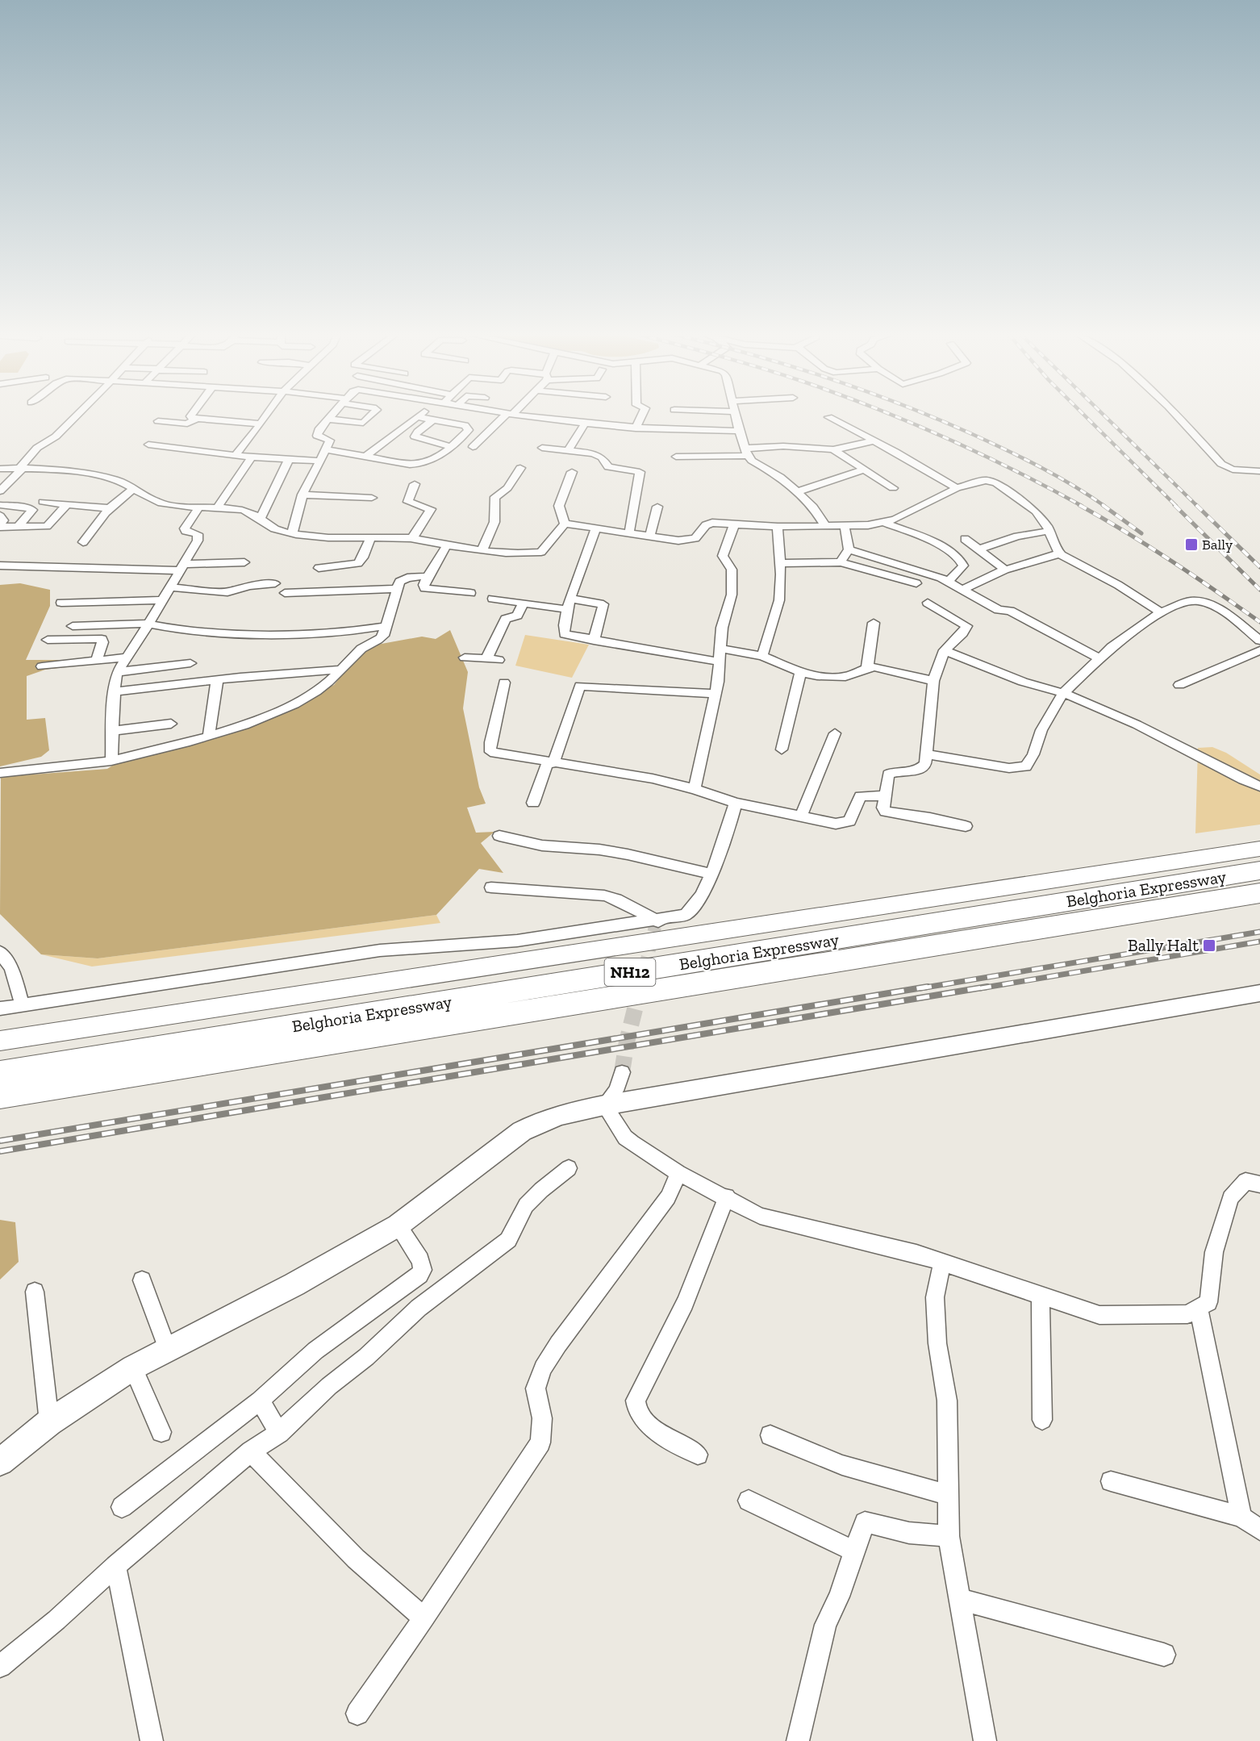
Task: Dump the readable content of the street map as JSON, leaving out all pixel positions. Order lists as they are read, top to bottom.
{
  "streets": {
    "highway": ["Belghoria Expressway", "NH12"]
  },
  "places": {
    "transit": ["Bally", "Bally Halt"]
  }
}
